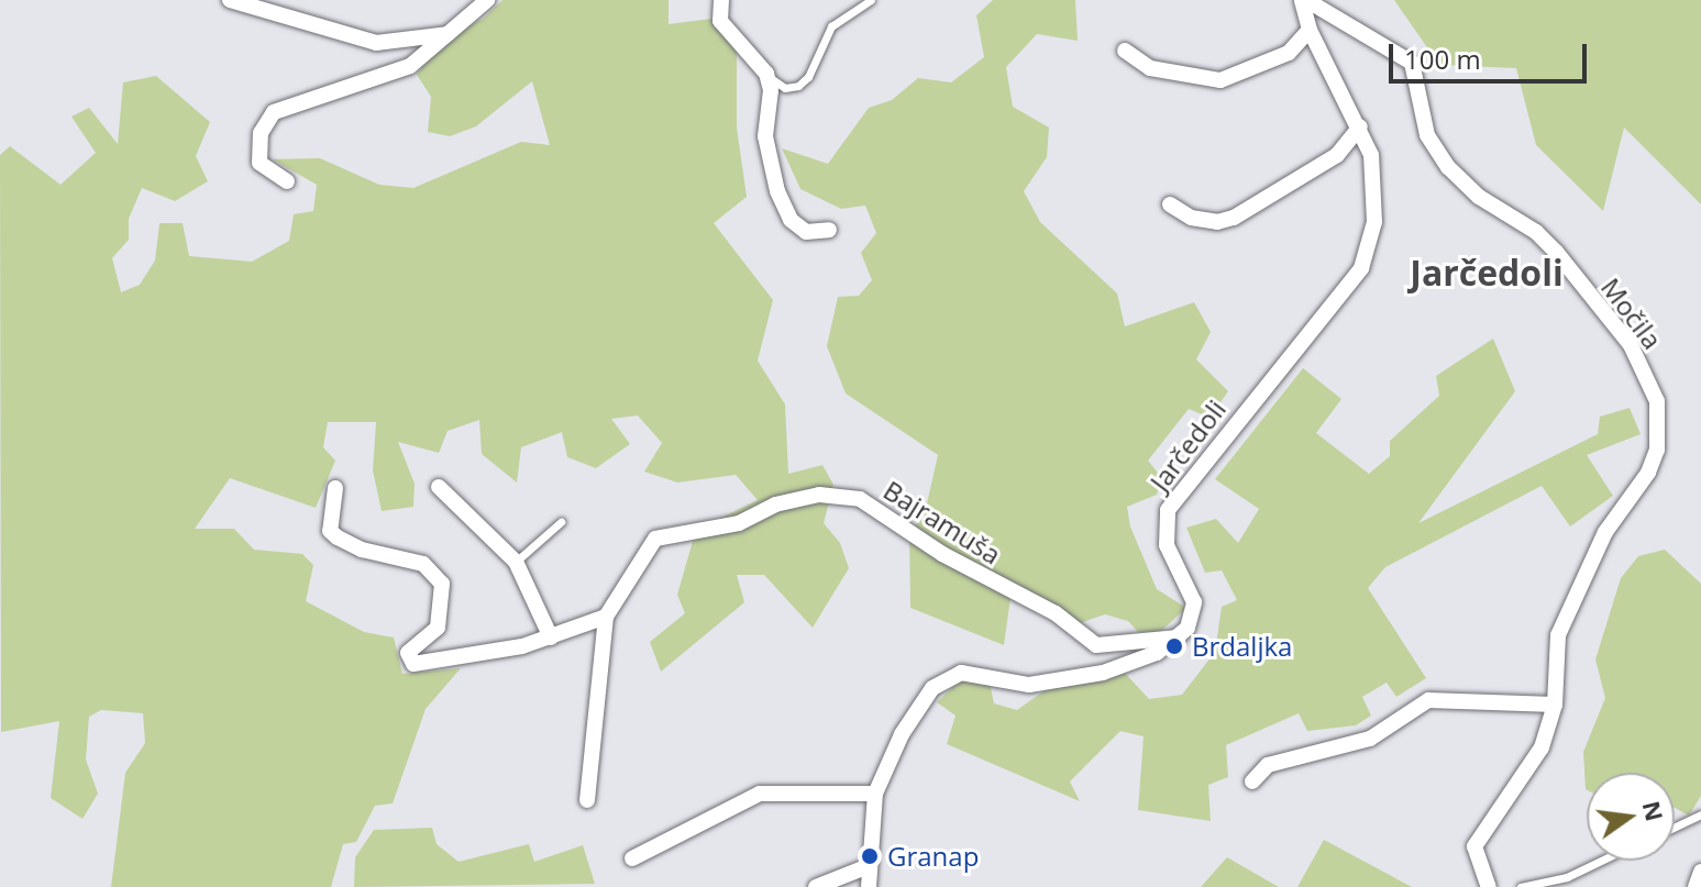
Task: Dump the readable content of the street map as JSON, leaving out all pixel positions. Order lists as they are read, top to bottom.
{
  "streets": {
    "street": ["Močila", "Jarčedoli", "Bajramuša"]
  },
  "crossings": [
    ["Močila", "Jarčedoli"],
    ["Jarčedoli", "Bajramuša"]
  ],
  "districts": ["Jarčedoli"],
  "places": ["Brdaljka", "Granap"],
  "scale_bar": "100 m",
  "north": "right"
}
